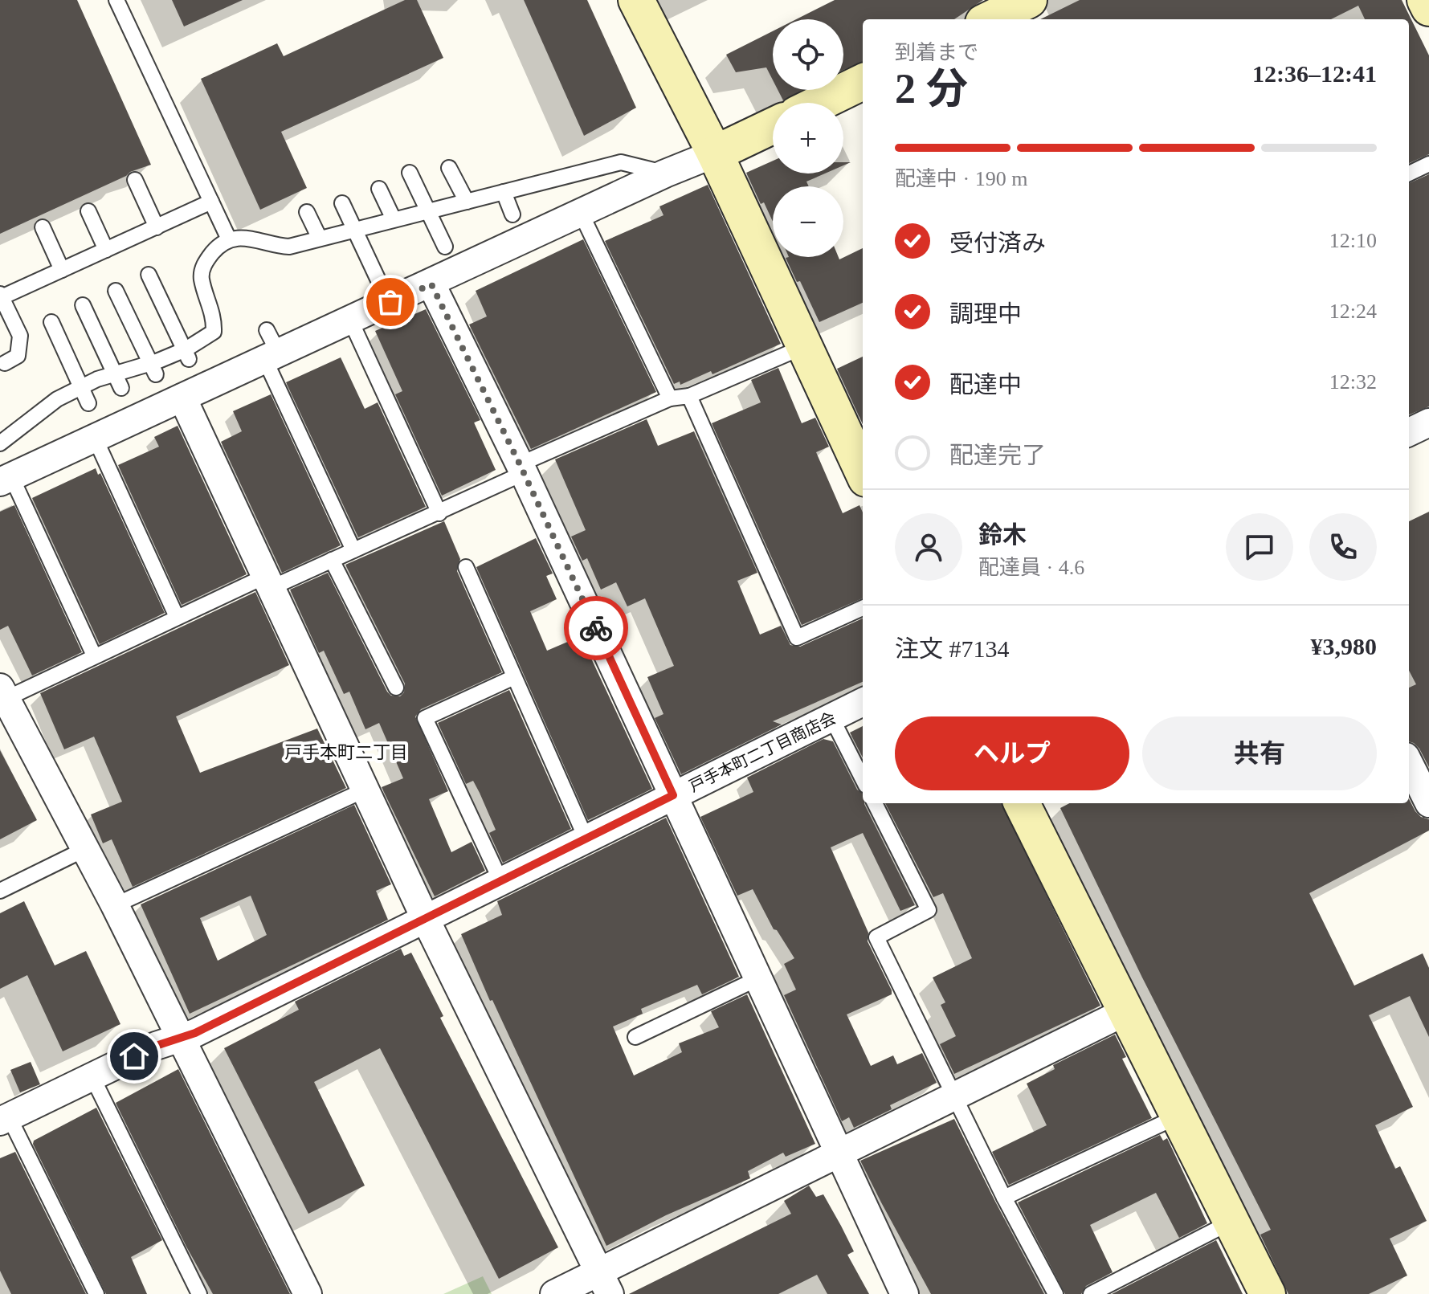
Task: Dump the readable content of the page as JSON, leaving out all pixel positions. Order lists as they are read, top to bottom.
{
  "streets": {
    "street": ["戸手本町二丁目商店会"]
  },
  "districts": ["戸手本町二丁目"],
  "page": {
    "map_buttons": ["+", "−"],
    "heading": ["2 分", "到着まで", "12:36–12:41"],
    "panel": [
      "鈴木",
      "配達員 · 4.6",
      "注文 #7134",
      "¥3,980"
    ],
    "bar": "配達中 · 190 m",
    "list": [
      ["受付済み", "12:10"],
      ["調理中", "12:24"],
      ["配達中", "12:32"],
      "配達完了"
    ],
    "buttons": ["ヘルプ", "共有"]
  }
}
